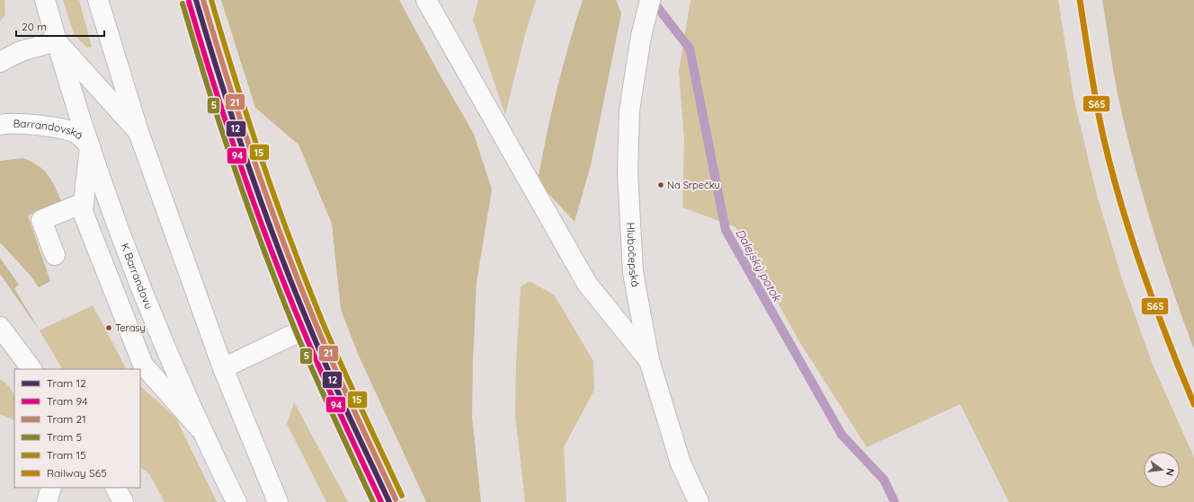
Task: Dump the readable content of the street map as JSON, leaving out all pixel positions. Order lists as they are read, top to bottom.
{
  "streets": {
    "street": ["Barrandovská", "Hlubočepská", "K Barrandovu"]
  },
  "crossings": [
    ["Barrandovská", "K Barrandovu"]
  ],
  "water": ["Dalejský potok"],
  "places": ["Na Srpečku", "Terasy"],
  "lines": [
    "tram line 12",
    "tram line 21",
    "tram line 15",
    "rail line S65",
    "tram line 94",
    "tram line 5"
  ],
  "legend": [
    "Tram 12",
    "Tram 94",
    "Tram 21",
    "Tram 5",
    "Tram 15",
    "Railway S65"
  ],
  "scale_bar": "20 m",
  "north": "right"
}
